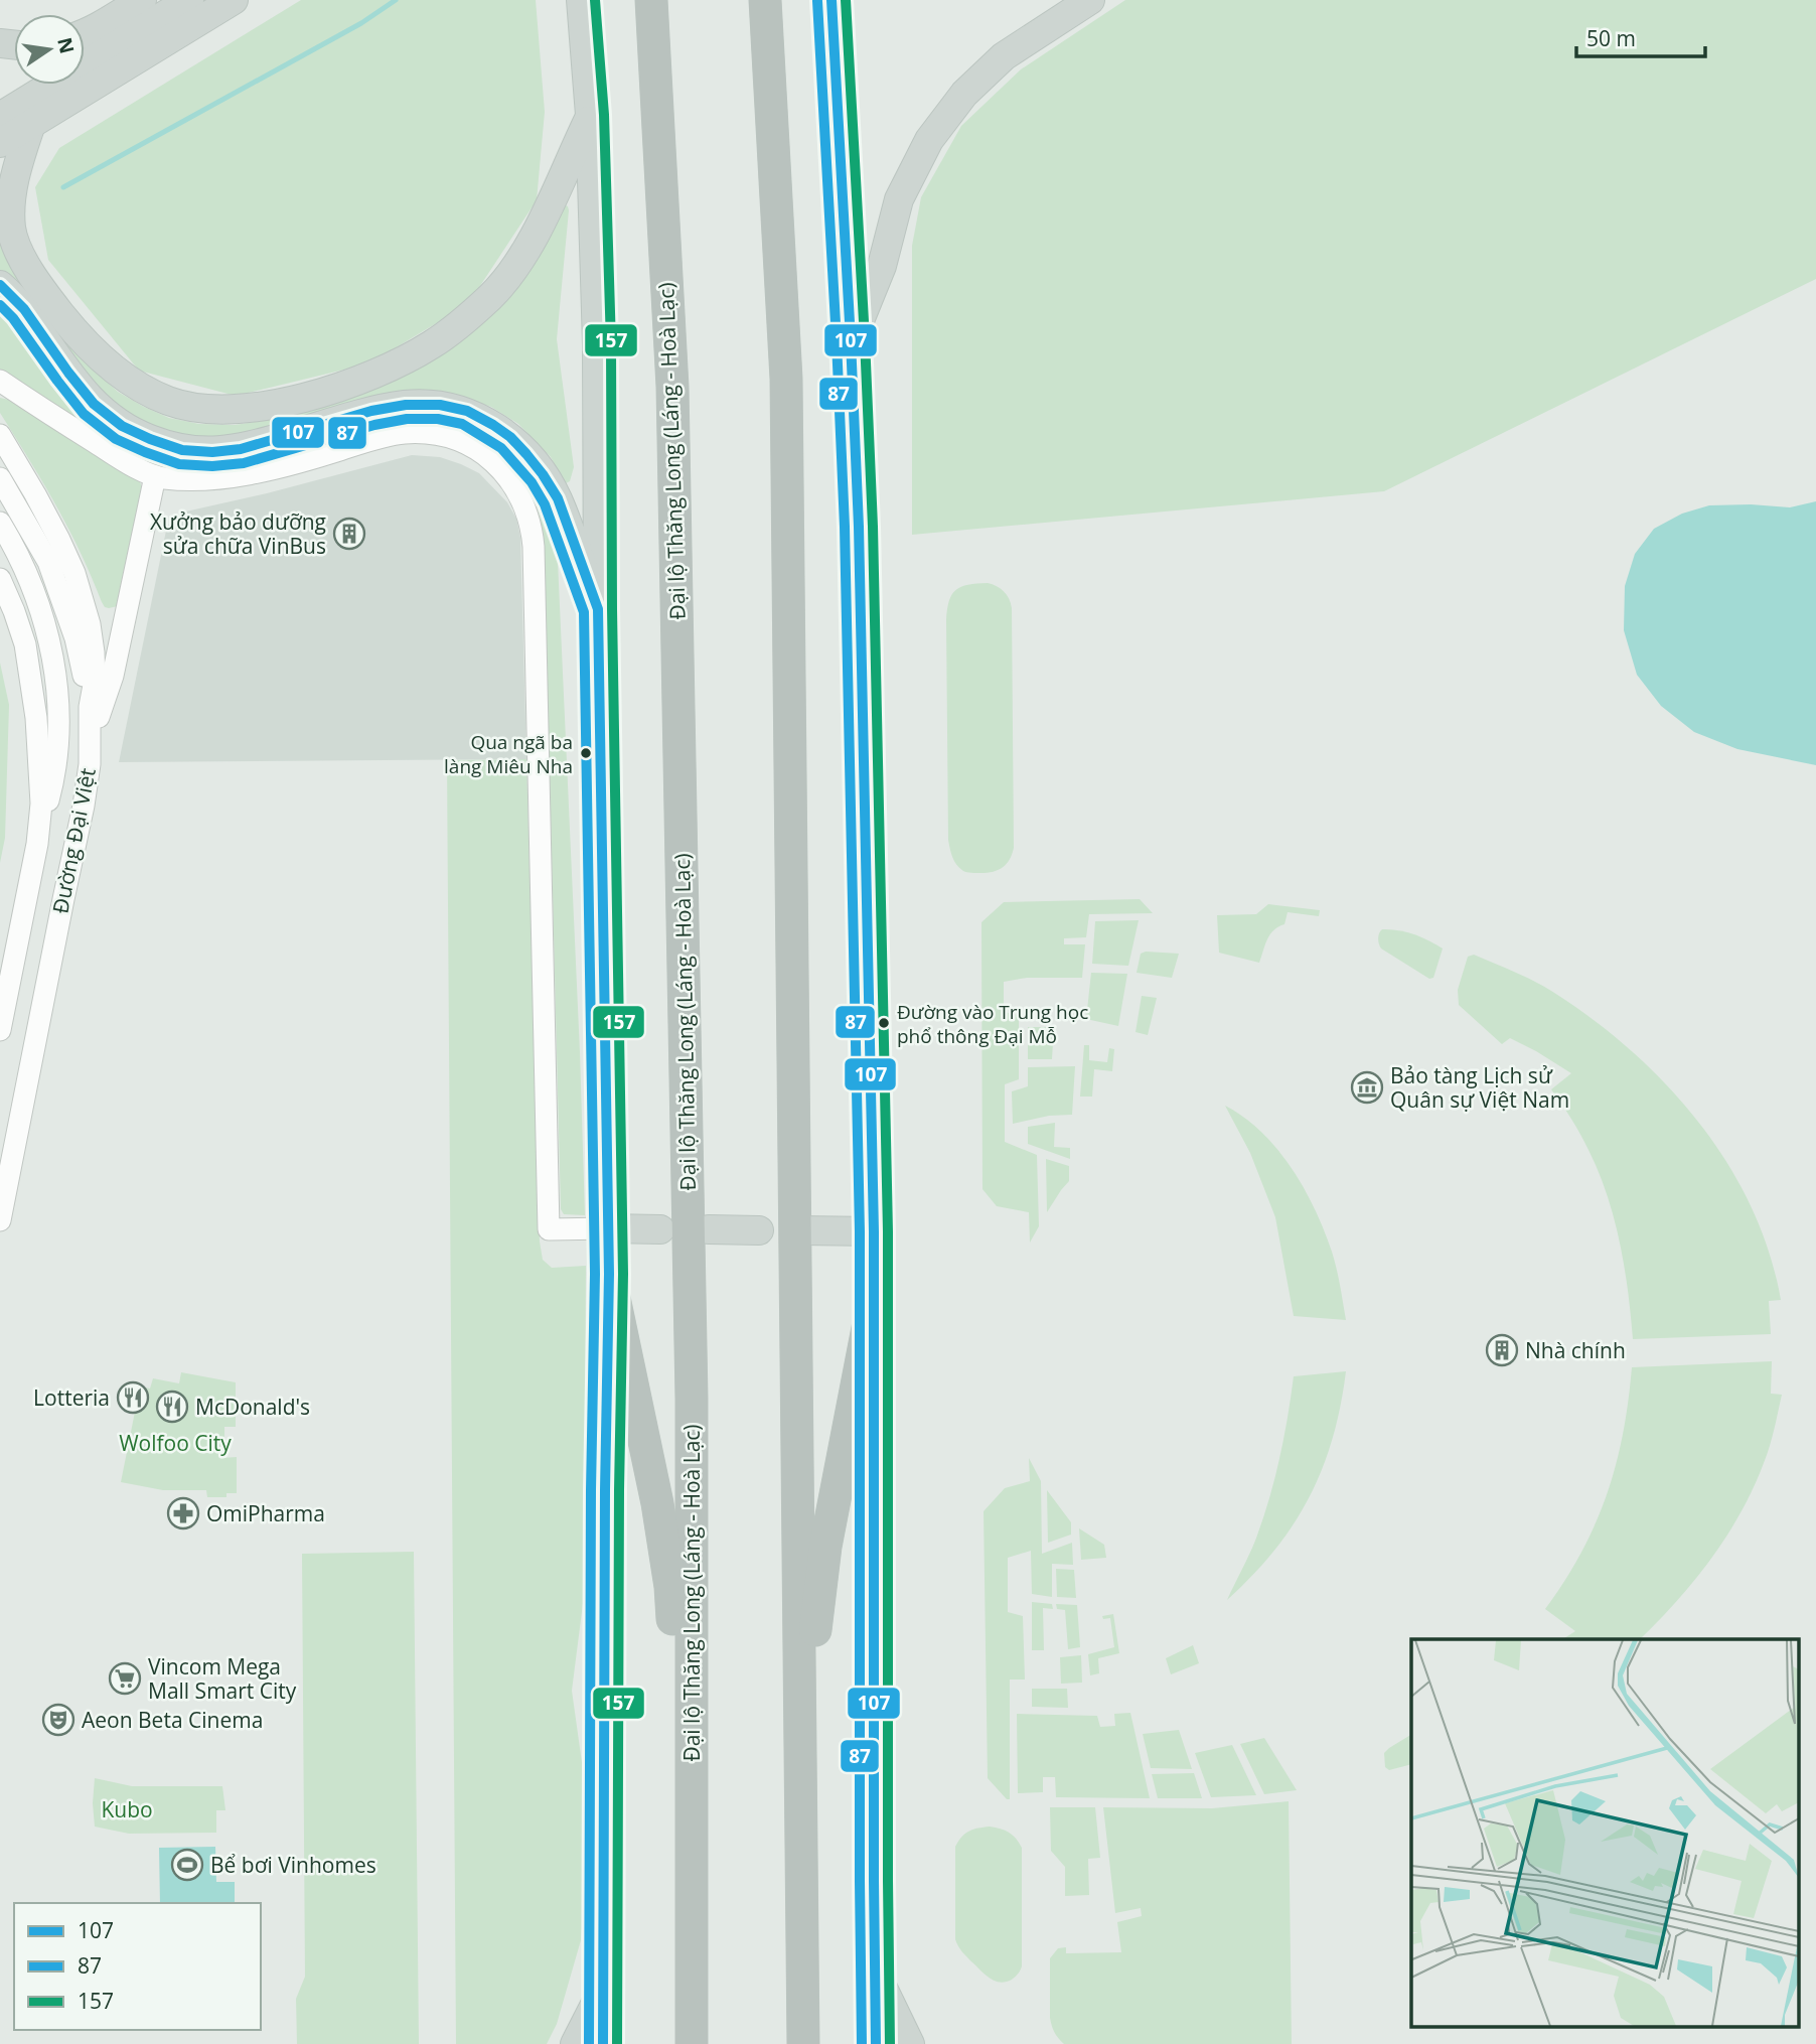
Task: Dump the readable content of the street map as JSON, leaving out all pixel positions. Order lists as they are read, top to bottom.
{
  "streets": {
    "highway": ["Đại lộ Thăng Long (Láng - Hoà Lạc)"],
    "street": ["Đường Đại Việt"]
  },
  "parks": ["Wolfoo City", "Kubo"],
  "places": {
    "building": ["Xưởng bảo dưỡng sửa chữa VinBus", "Nhà chính"],
    "other": ["Qua ngã ba làng Miêu Nha", "Đường vào Trung học phổ thông Đại Mỗ"],
    "museum": ["Bảo tàng Lịch sử Quân sự Việt Nam"],
    "restaurant": ["Lotteria", "McDonald's"],
    "pharmacy": ["OmiPharma"],
    "supermarket": ["Vincom Mega Mall Smart City"],
    "theatre": ["Aeon Beta Cinema"],
    "sports": ["Bể bơi Vinhomes"]
  },
  "lines": ["transit line 107", "transit line 157", "transit line 87"],
  "legend": ["107", "87", "157"],
  "scale_bar": "50 m",
  "north": "right"
}
